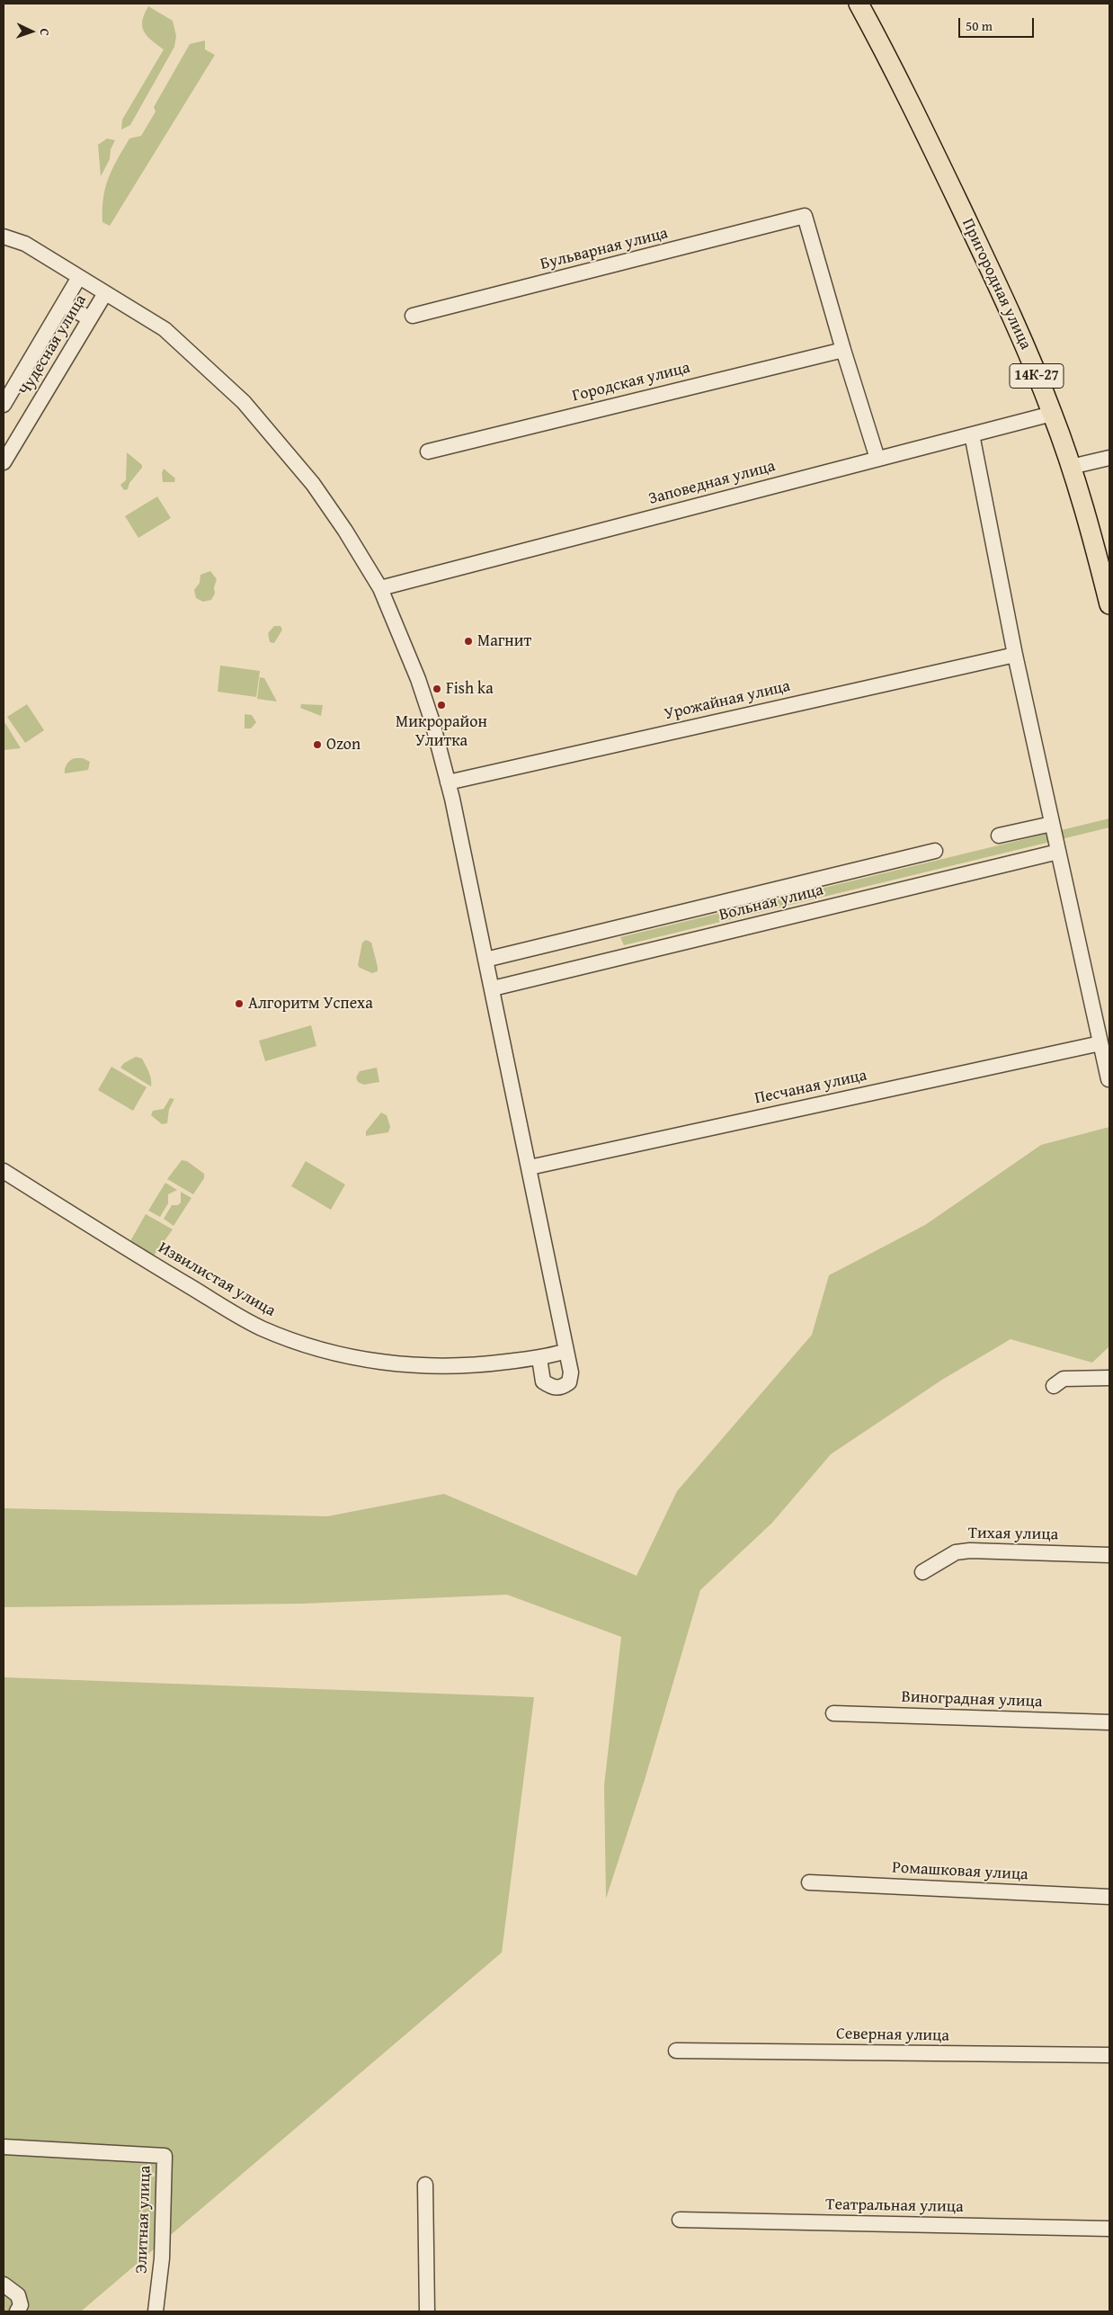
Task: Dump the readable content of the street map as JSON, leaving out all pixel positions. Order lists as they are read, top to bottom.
{
  "streets": {
    "main road": ["Пригородная улица", "14К-27"],
    "street": [
      "Бульварная улица",
      "Чудесная улица",
      "Городская улица",
      "Заповедная улица",
      "Урожайная улица",
      "Вольная улица",
      "Песчаная улица",
      "Извилистая улица",
      "Тихая улица",
      "Виноградная улица",
      "Ромашковая улица",
      "Северная улица",
      "Театральная улица",
      "Элитная улица"
    ]
  },
  "crossings": [
    ["Бульварная улица", "Городская улица"],
    ["Пригородная улица", "Заповедная улица"]
  ],
  "places": [
    "Магнит",
    "Fish ka",
    "Микрорайон Улитка",
    "Ozon",
    "Алгоритм Успеха"
  ],
  "scale_bar": "50 m",
  "north": "right"
}
